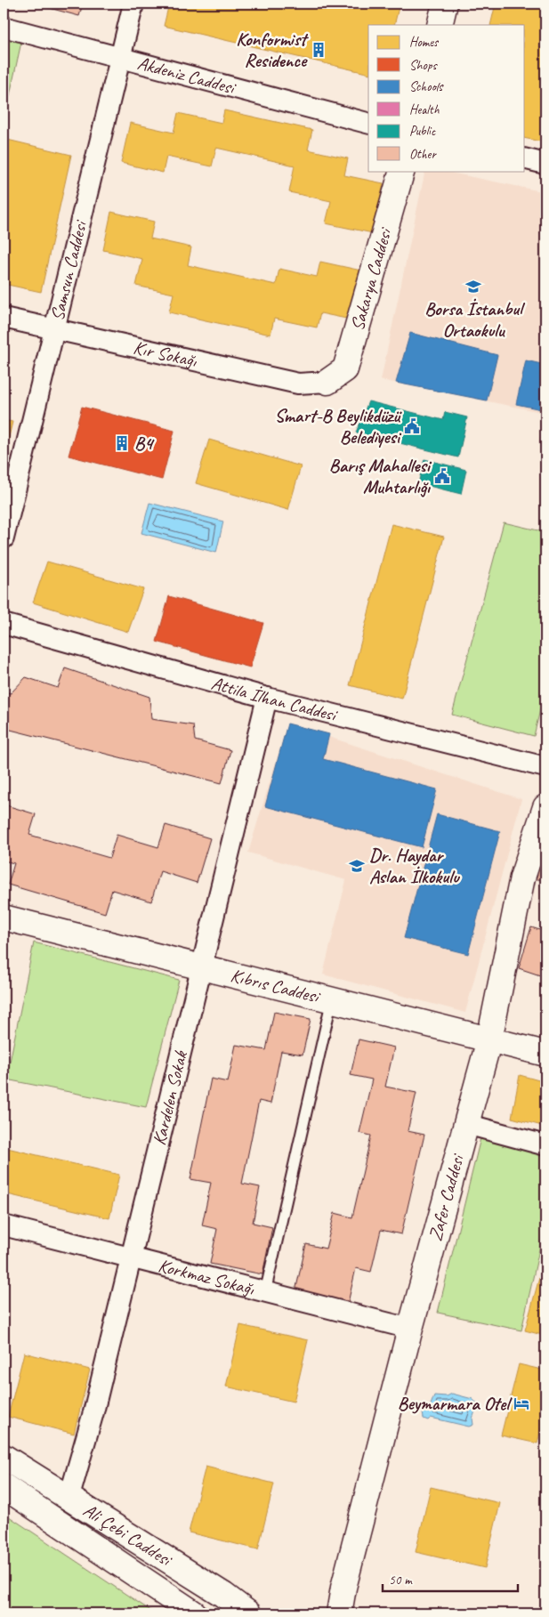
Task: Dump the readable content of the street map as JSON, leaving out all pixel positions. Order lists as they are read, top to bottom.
{
  "streets": {
    "street": [
      "Akdeniz Caddesi",
      "Samsun Caddesi",
      "Sakarya Caddesi",
      "Kır Sokağı",
      "Attila İlhan Caddesi",
      "Kıbrıs Caddesi",
      "Kardelen Sokak",
      "Zafer Caddesi",
      "Korkmaz Sokağı",
      "Ali Çebi Caddesi"
    ]
  },
  "crossings": [
    ["Akdeniz Caddesi", "Samsun Caddesi"],
    ["Samsun Caddesi", "Kır Sokağı"],
    ["Sakarya Caddesi", "Kır Sokağı"],
    ["Attila İlhan Caddesi", "Kardelen Sokak"],
    ["Kıbrıs Caddesi", "Kardelen Sokak"],
    ["Kıbrıs Caddesi", "Zafer Caddesi"],
    ["Kardelen Sokak", "Korkmaz Sokağı"],
    ["Kardelen Sokak", "Ali Çebi Caddesi"],
    ["Zafer Caddesi", "Korkmaz Sokağı"]
  ],
  "places": {
    "building": ["Konformist Residence", "B4"],
    "school or university": ["Borsa İstanbul Ortaokulu", "Dr. Haydar Aslan İlkokulu"],
    "public building": ["Smart-B Beylikdüzü Belediyesi", "Barış Mahallesi Muhtarlığı"],
    "hotel": ["Beymarmara Otel"]
  },
  "legend": [
    "Homes",
    "Shops",
    "Schools",
    "Health",
    "Public",
    "Other"
  ],
  "scale_bar": "50 m"
}
